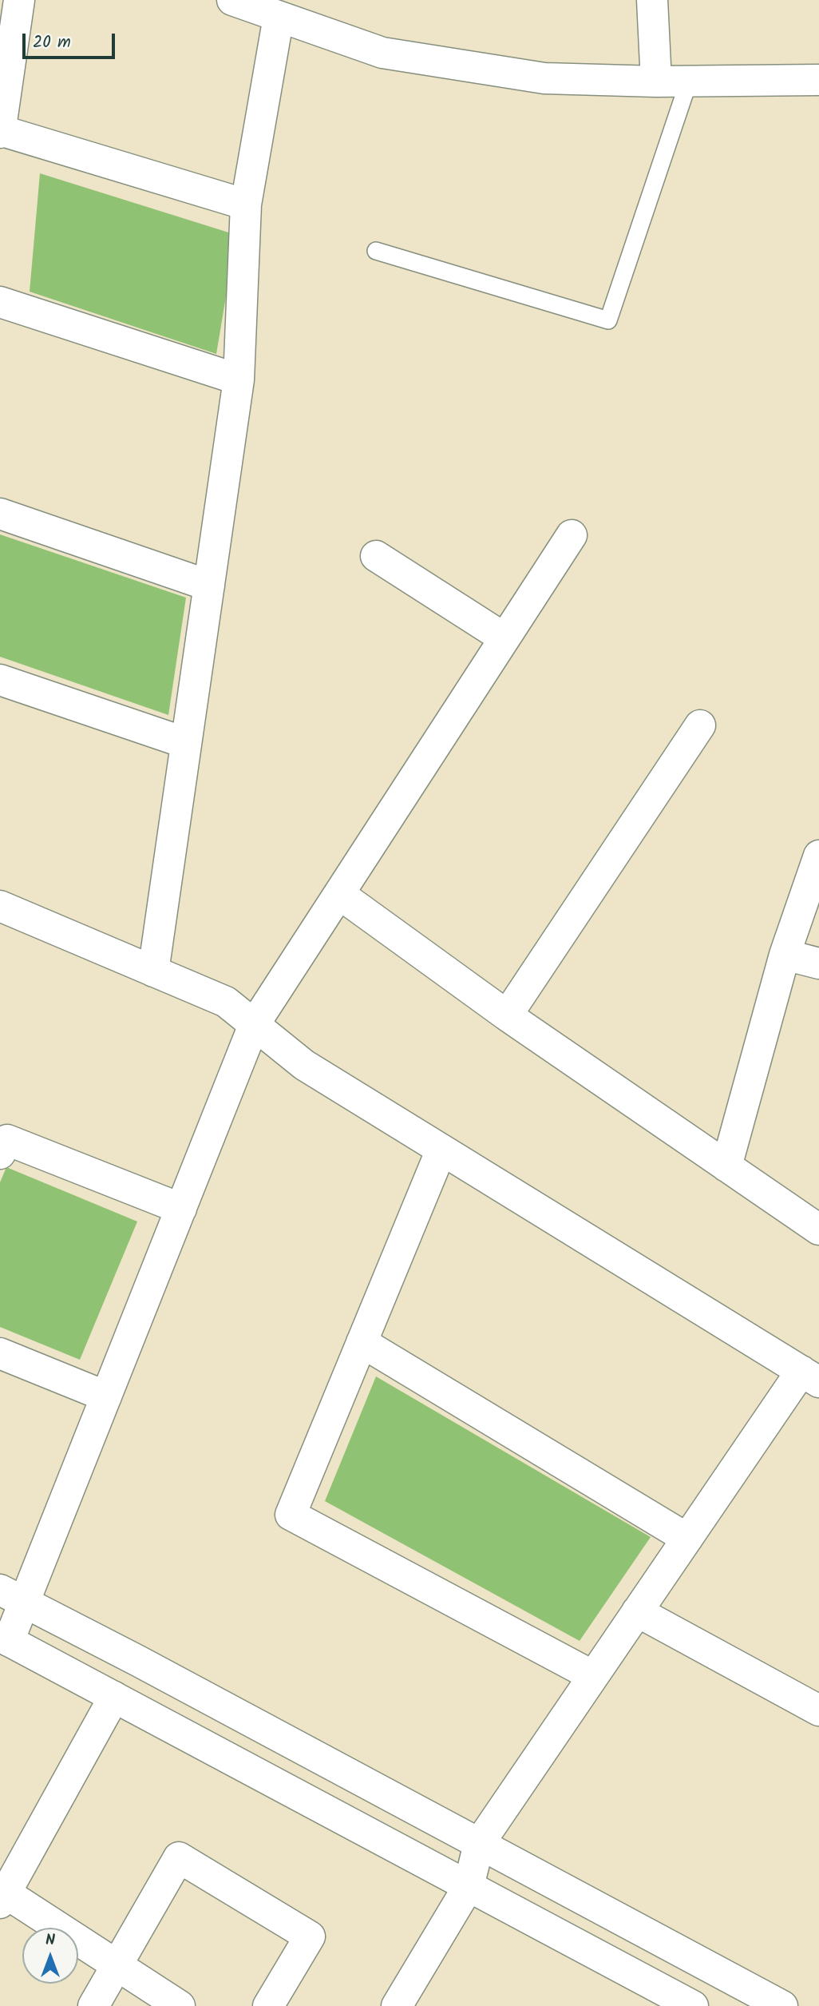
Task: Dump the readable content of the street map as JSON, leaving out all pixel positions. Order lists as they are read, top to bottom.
{
  "scale_bar": "20 m",
  "north": "top"
}
